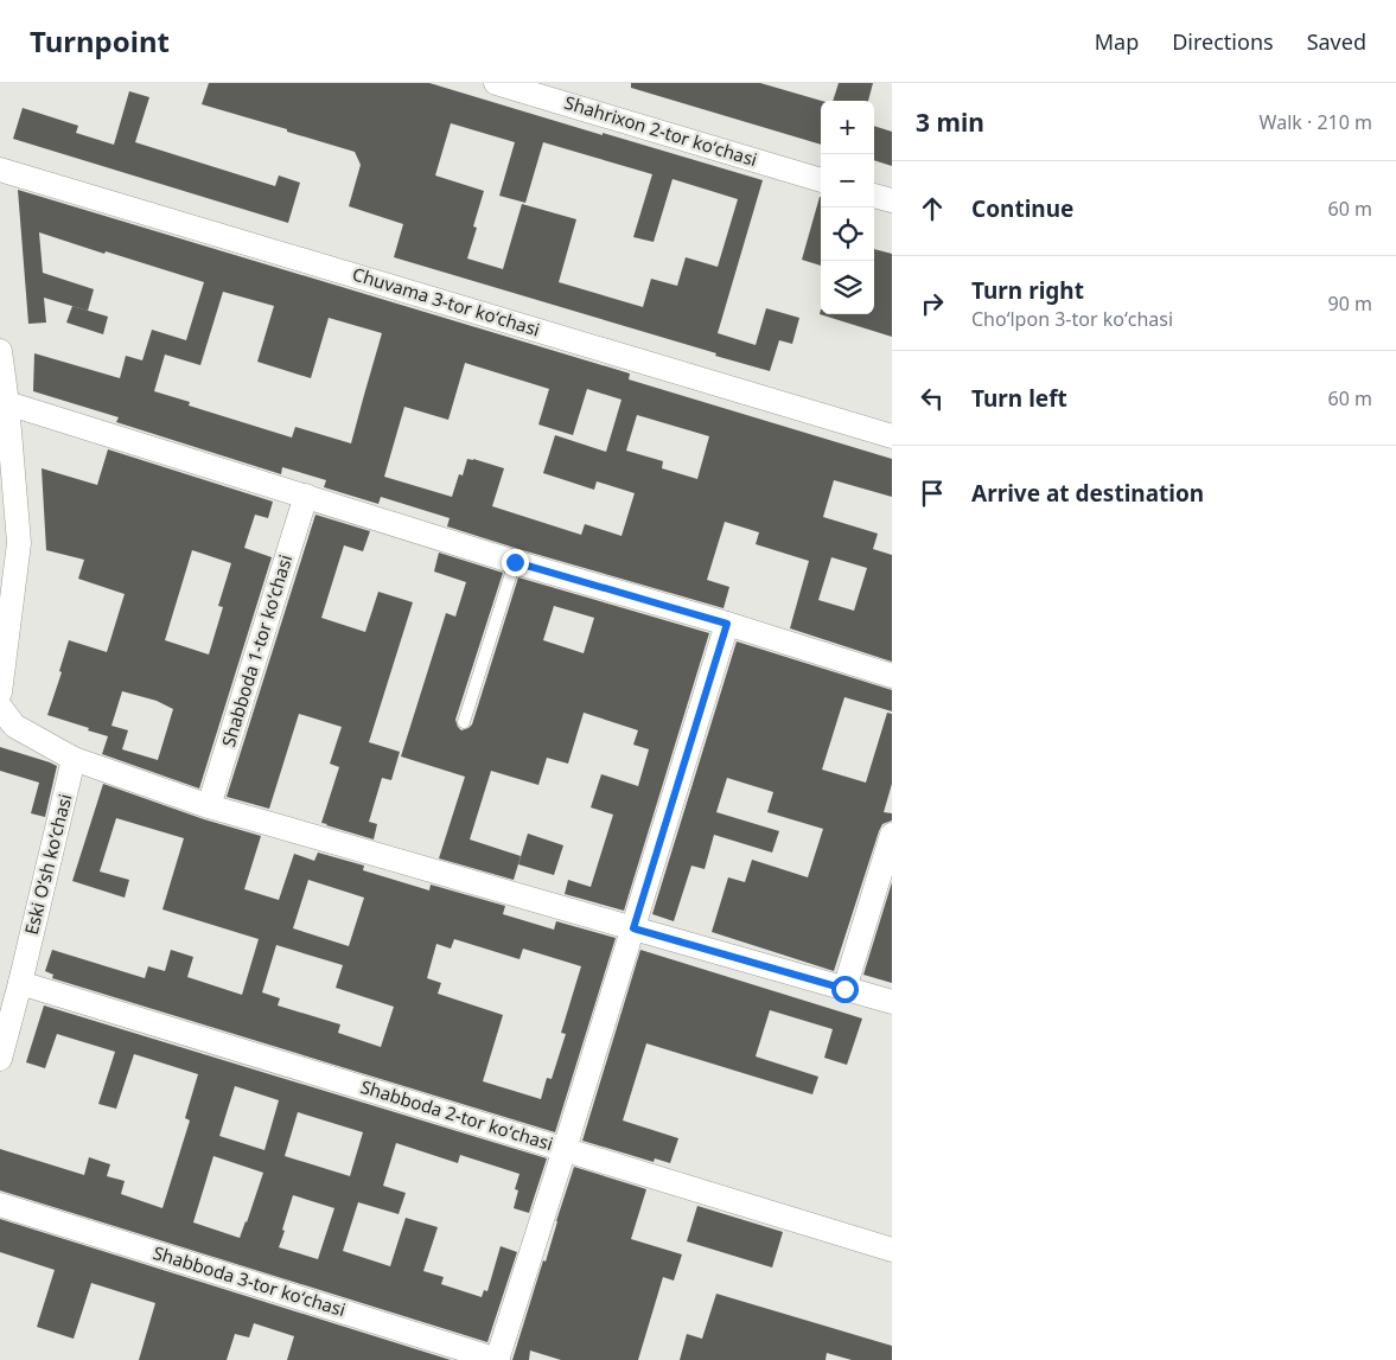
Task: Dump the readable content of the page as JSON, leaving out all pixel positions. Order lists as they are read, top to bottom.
{
  "streets": {
    "street": [
      "Shahrixon 2-tor koʻchasi",
      "Chuvama 3-tor koʻchasi",
      "Shabboda 1-tor koʻchasi",
      "Eski Oʻsh koʻchasi",
      "Shabboda 2-tor koʻchasi",
      "Shabboda 3-tor koʻchasi"
    ]
  },
  "crossings": [
    ["Eski Oʻsh koʻchasi", "Shabboda 2-tor koʻchasi"]
  ],
  "page": {
    "header": "Turnpoint",
    "nav": ["Map", "Directions", "Saved"],
    "heading": ["3 min", "Walk · 210 m"],
    "map_buttons": ["+", "−"],
    "list": [
      ["Continue", "60 m"],
      ["Turn right", "Cho‘lpon 3-tor koʻchasi", "90 m"],
      ["Turn left", "60 m"],
      "Arrive at destination"
    ]
  }
}
